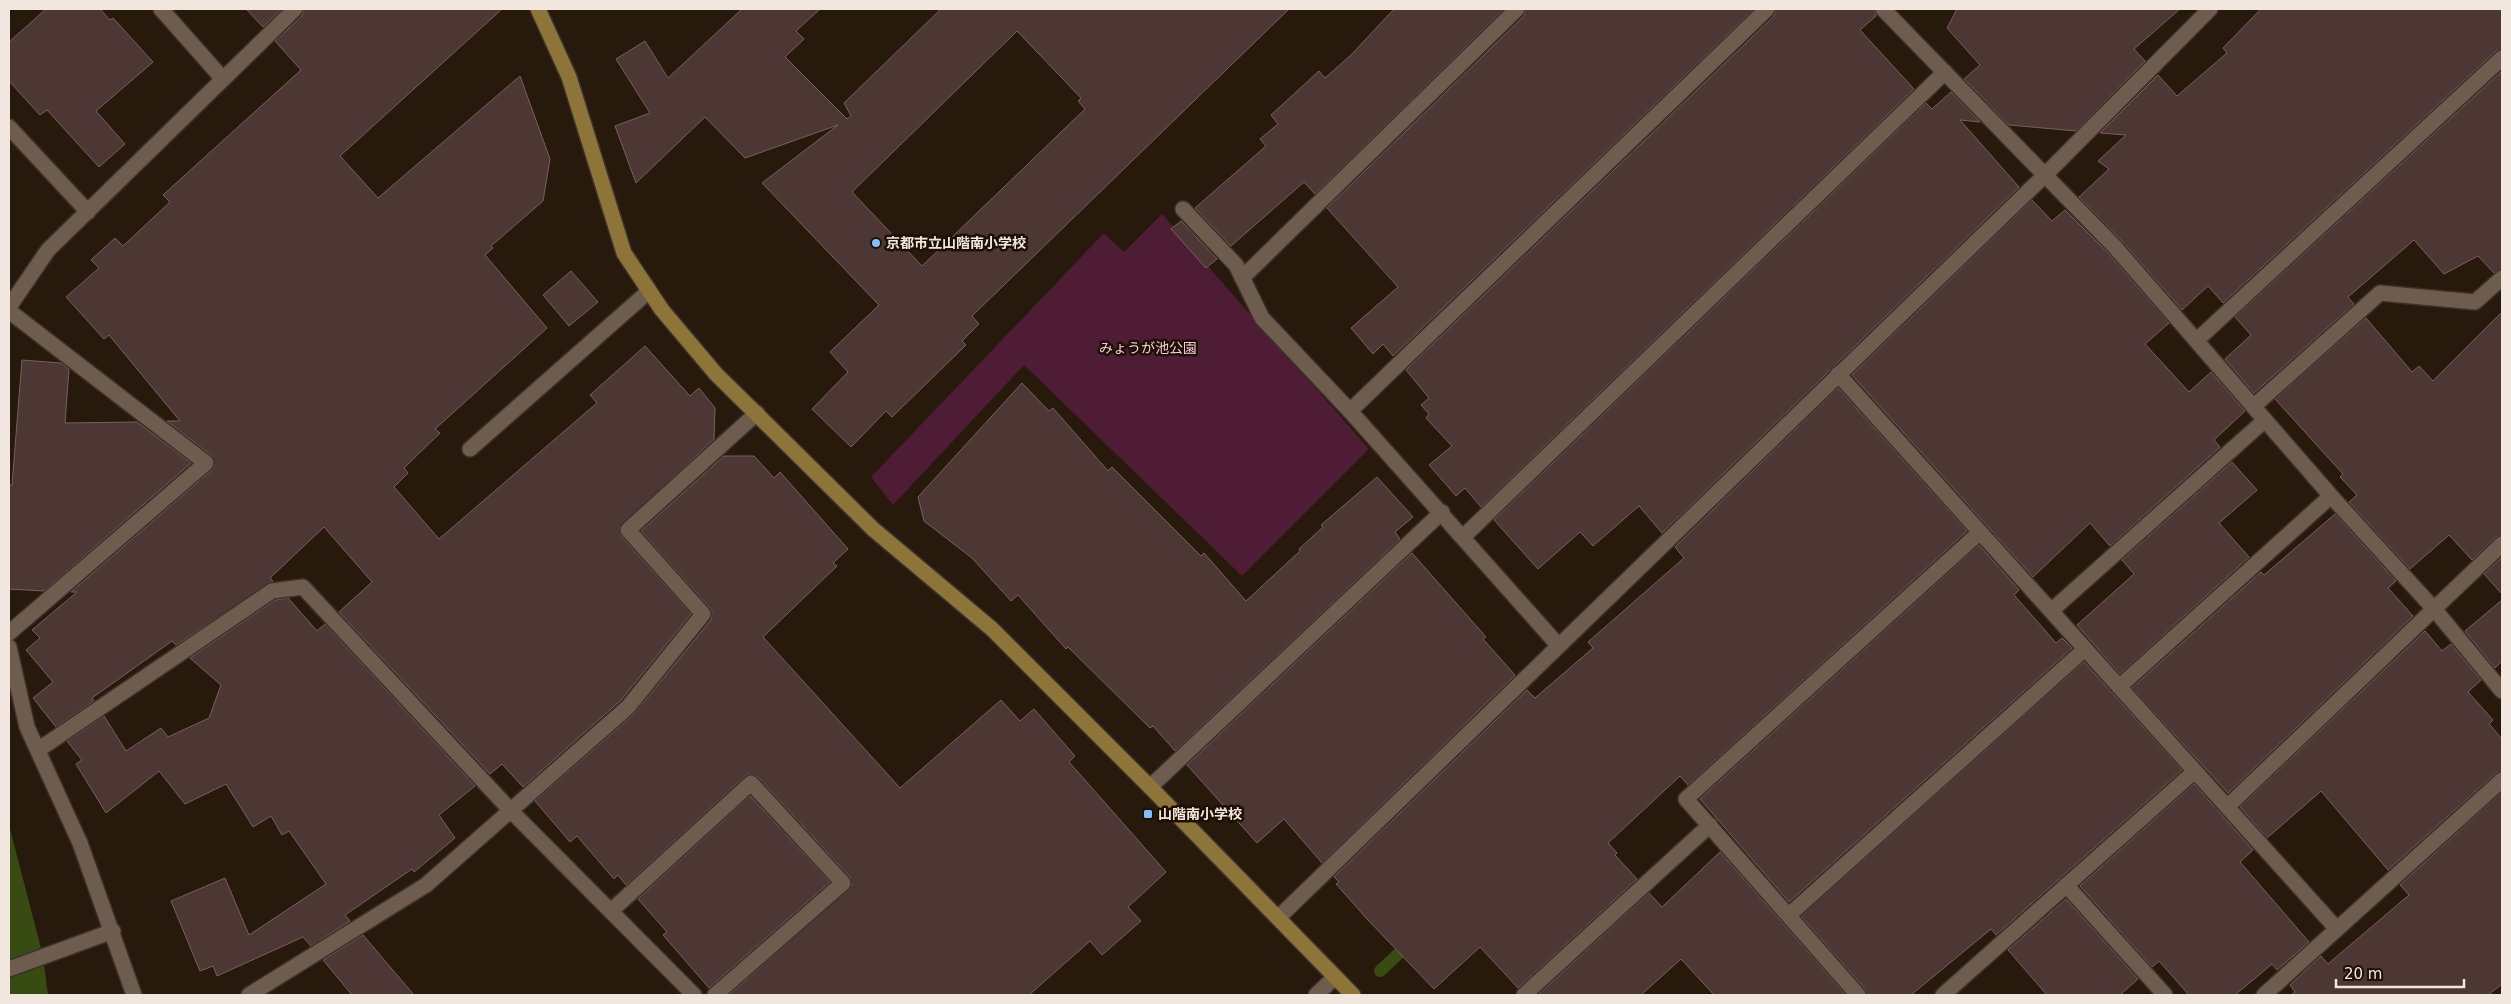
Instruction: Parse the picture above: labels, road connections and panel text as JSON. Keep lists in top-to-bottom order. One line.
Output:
{"parks":["みょうが池公園"],"places":{"other":["京都市立山階南小学校"],"transit":["山階南小学校"]},"scale_bar":"20 m"}
